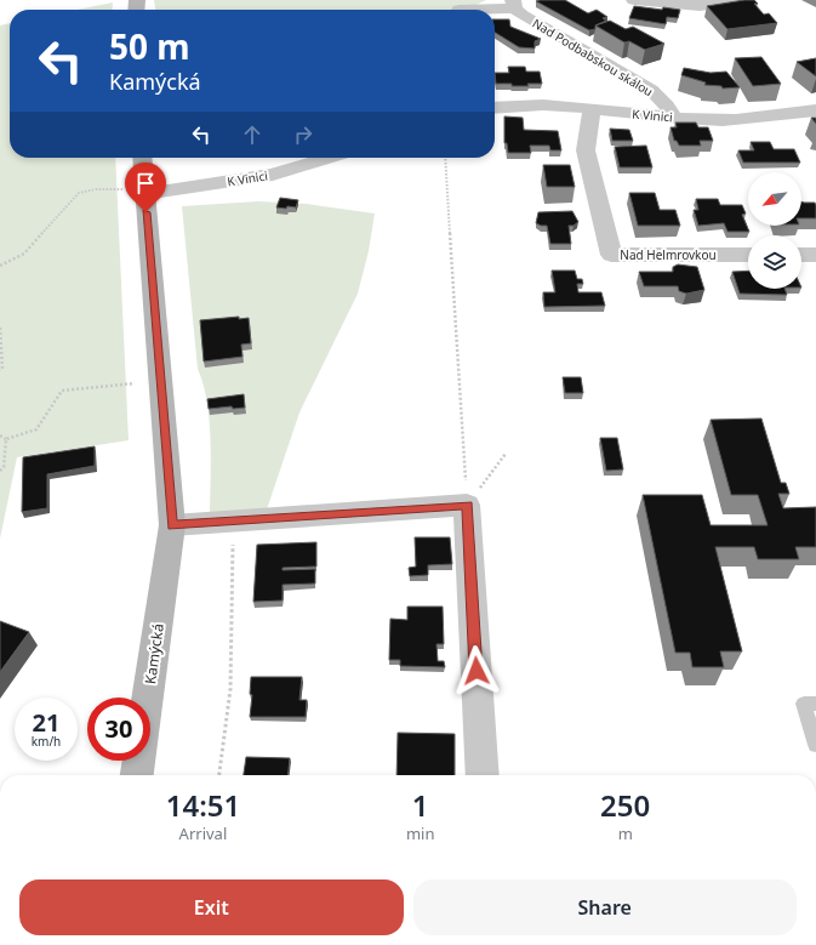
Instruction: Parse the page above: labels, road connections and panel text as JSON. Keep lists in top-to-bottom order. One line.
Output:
{"streets":{"main road":["Kamýcká"],"street":["Nad Podbabskou skálou","K Vinici","Nad Helmrovkou"]},"crossings":[["Nad Podbabskou skálou","K Vinici"],["K Vinici","Nad Helmrovkou"],["K Vinici","Kamýcká"]],"north":"bottom left","page":{"turn":["50 m","Kamýcká"],"speed":"21 km/h","limit":"30","eta":["14:51","Arrival","1","min","250","m"],"buttons":["Exit","Share"]}}
